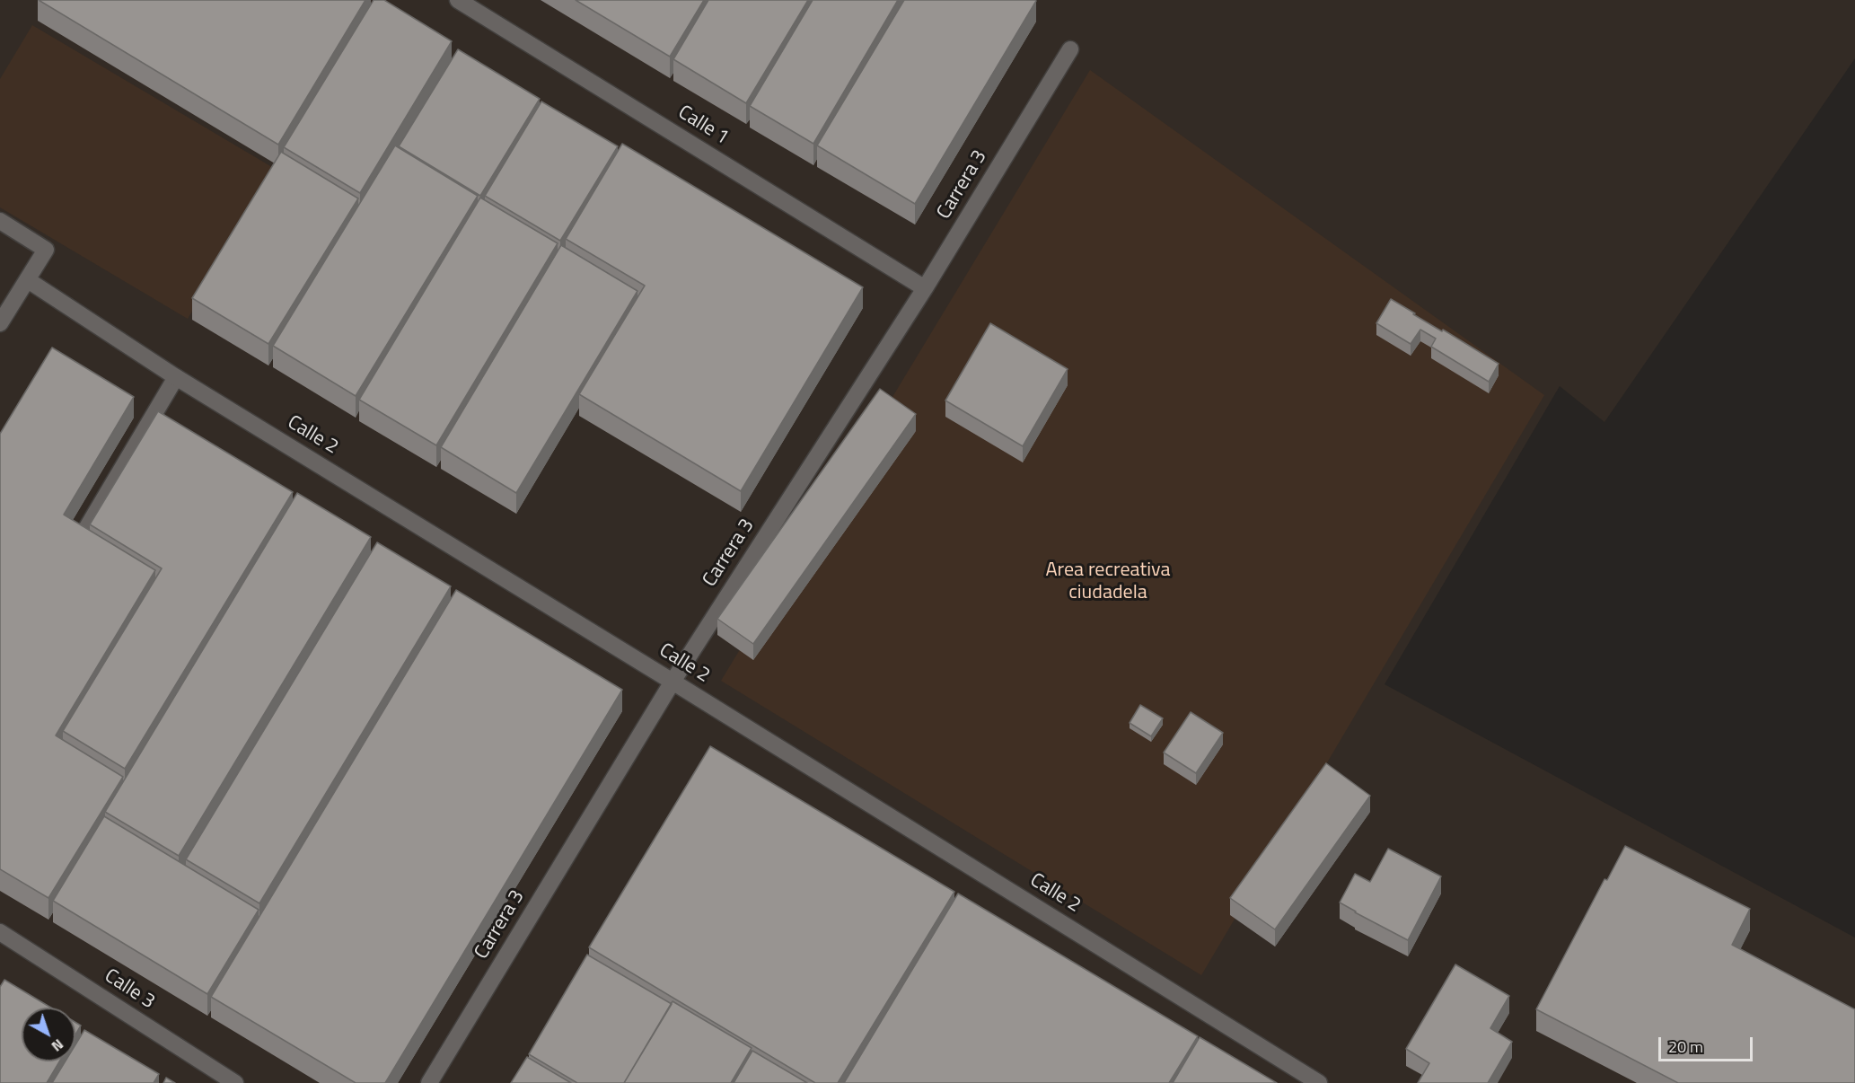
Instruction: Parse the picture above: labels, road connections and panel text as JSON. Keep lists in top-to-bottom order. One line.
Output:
{"streets":{"street":["Calle 1","Carrera 3","Calle 2","Calle 3"]},"crossings":[["Calle 1","Carrera 3"],["Carrera 3","Calle 2"]],"parks":["Area recreativa ciudadela"],"scale_bar":"20 m","north":"bottom right"}
